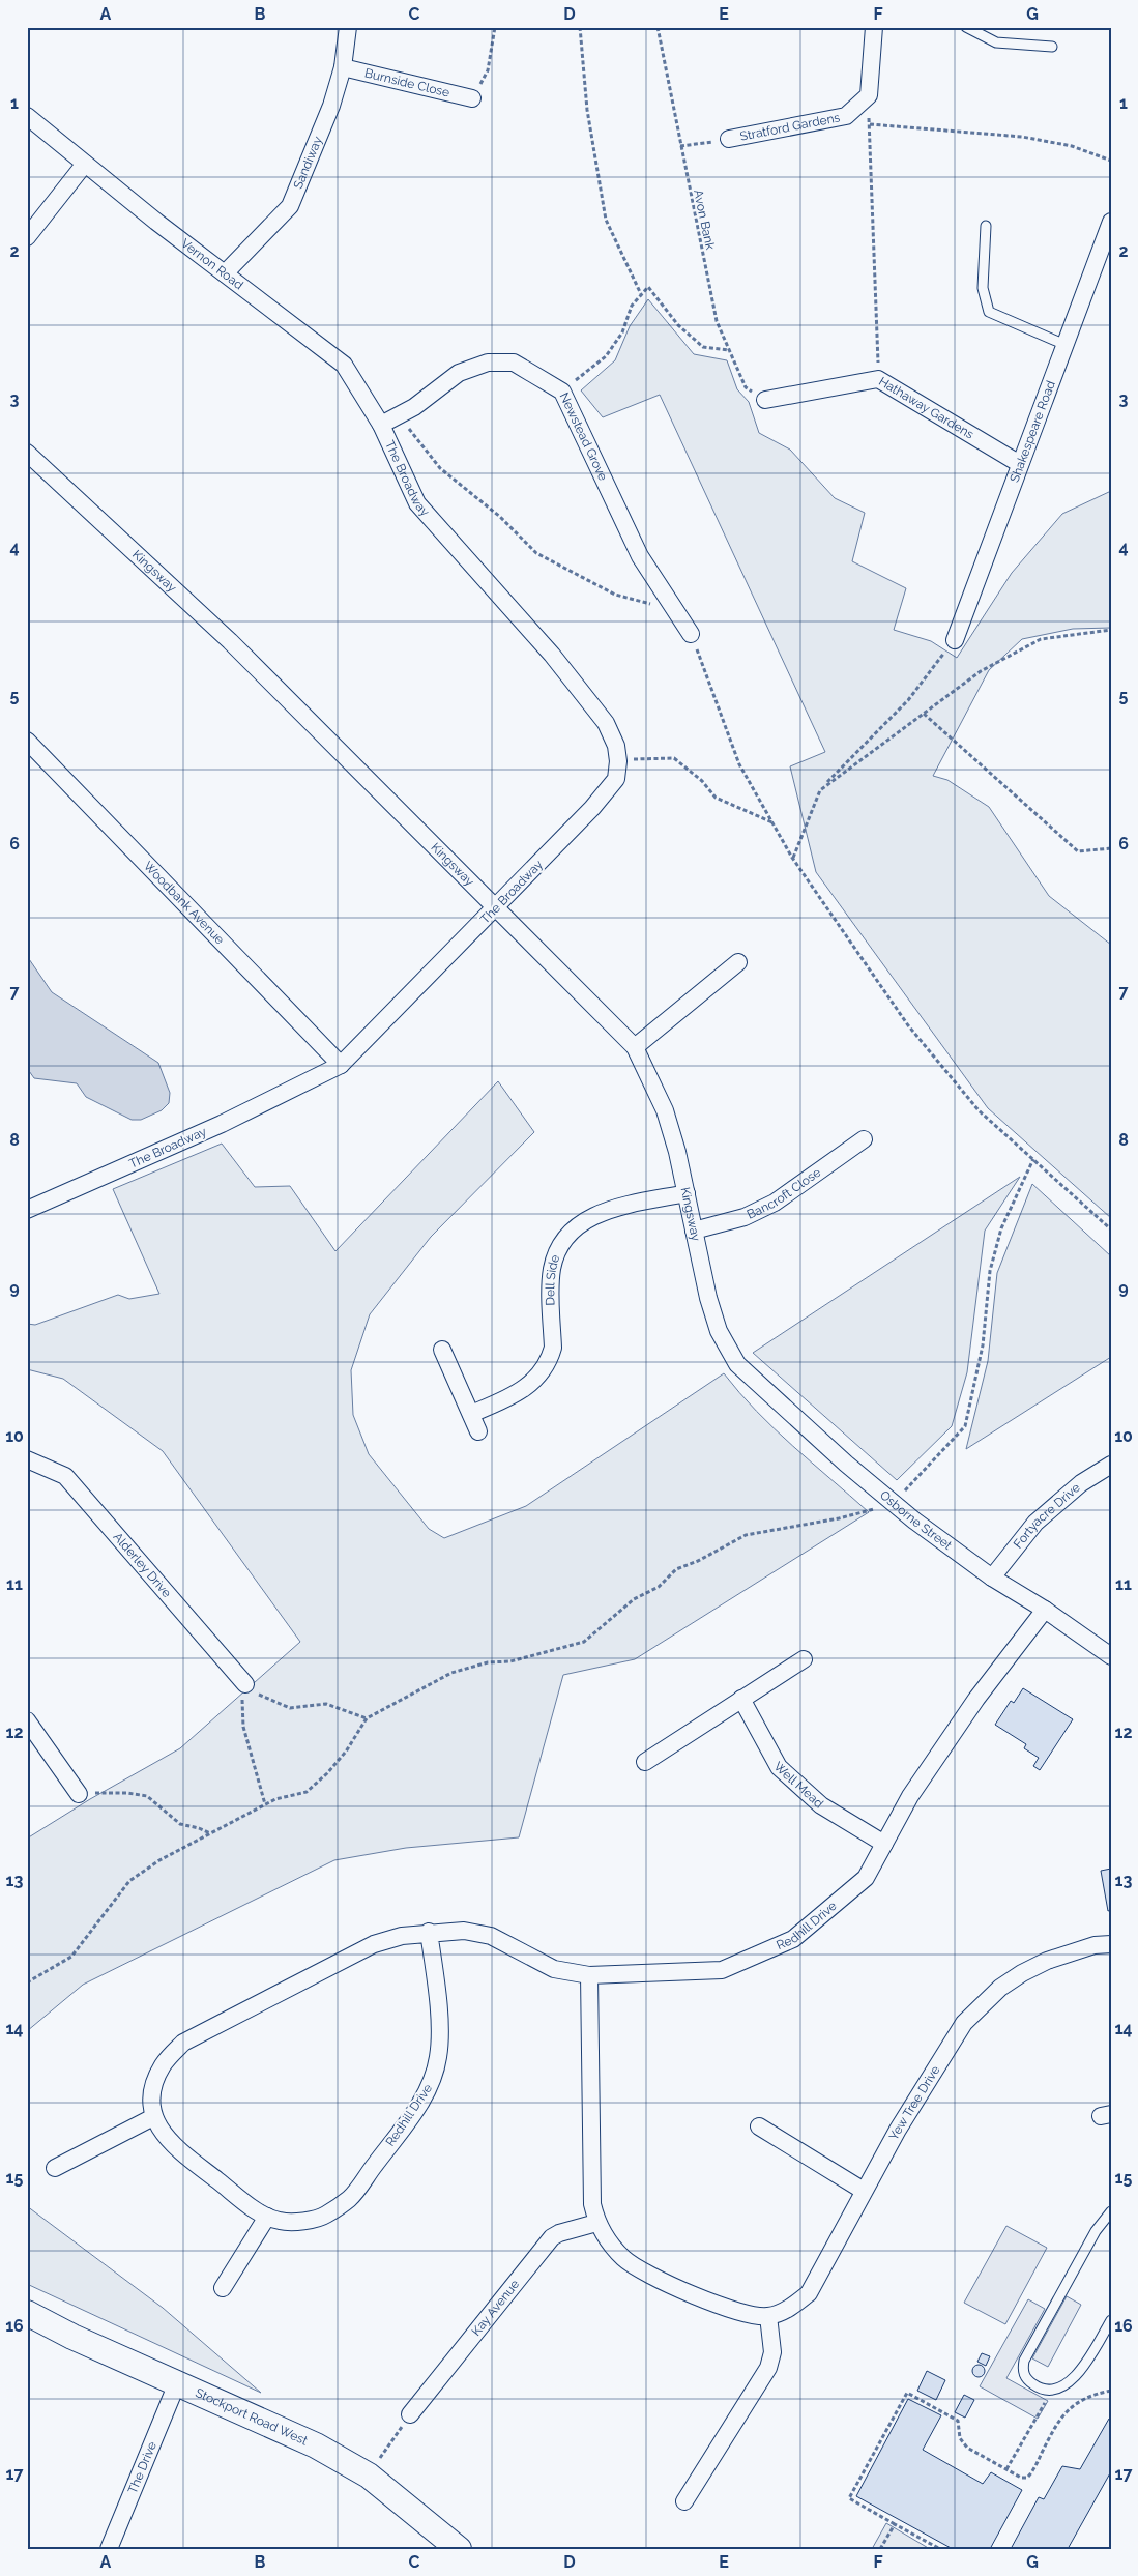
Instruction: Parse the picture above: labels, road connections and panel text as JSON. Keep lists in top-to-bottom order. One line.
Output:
{"streets":{"main road":["Stockport Road West"],"street":["Burnside Close","Stratford Gardens","Sandiway","Vernon Road","Hathaway Gardens","Shakespeare Road","Newstead Grove","The Broadway","Kingsway","Woodbank Avenue","Bancroft Close","Dell Side","Fortyacre Drive","Osborne Street","Alderley Drive","Well Mead","Redhill Drive","Yew Tree Drive","Kay Avenue","The Drive"],"path":["Avon Bank"]},"crossings":[["Burnside Close","Sandiway"],["Sandiway","Vernon Road"],["Avon Bank","Hathaway Gardens"],["Vernon Road","Newstead Grove"],["Vernon Road","The Broadway"],["Hathaway Gardens","Shakespeare Road"],["Newstead Grove","The Broadway"],["The Broadway","Kingsway"],["The Broadway","Woodbank Avenue"],["Kingsway","Bancroft Close"],["Kingsway","Dell Side"],["Kingsway","Osborne Street"],["Fortyacre Drive","Osborne Street"],["Osborne Street","Redhill Drive"],["Well Mead","Redhill Drive"],["Stockport Road West","The Drive"]],"grid":{"columns":["A","B","C","D","E","F","G"],"rows":["1","2","3","4","5","6","7","8","9","10","11","12","13","14","15","16","17"]}}
